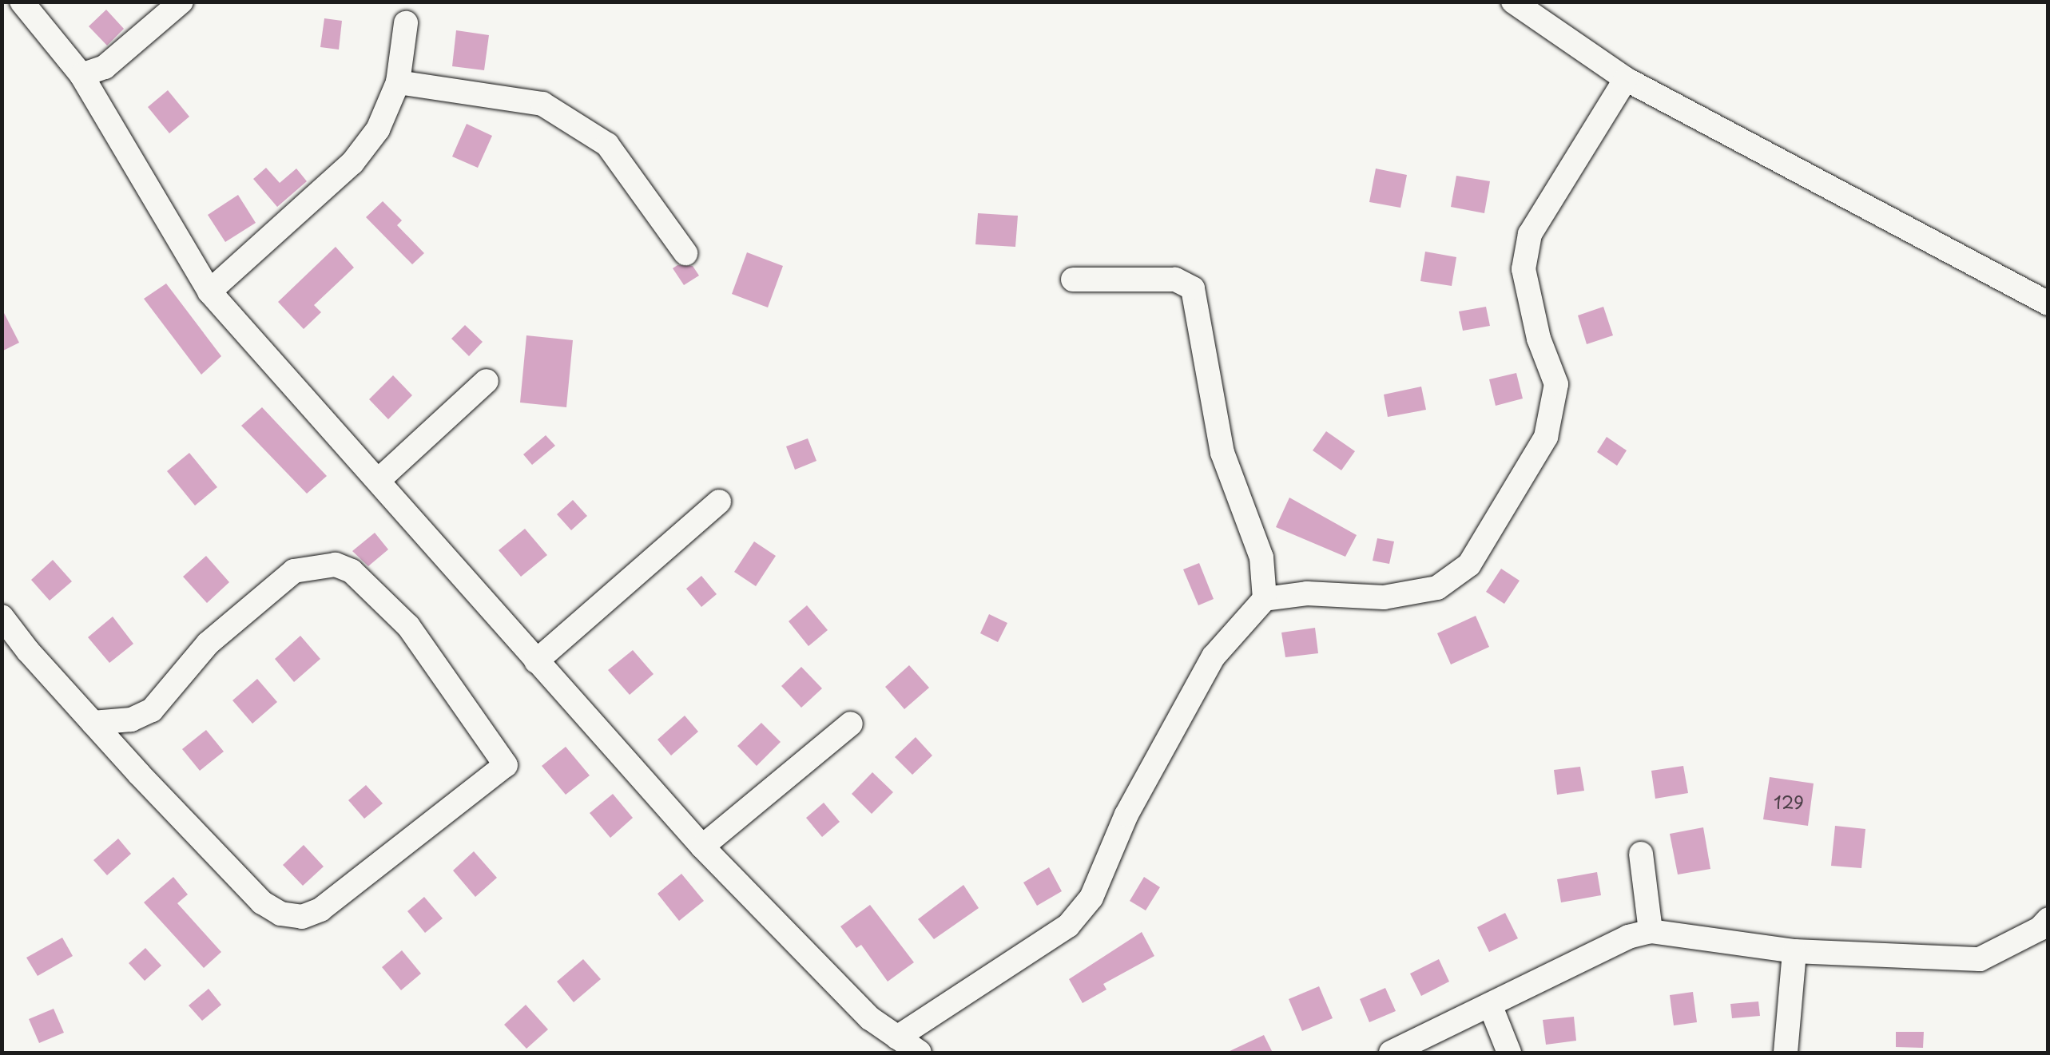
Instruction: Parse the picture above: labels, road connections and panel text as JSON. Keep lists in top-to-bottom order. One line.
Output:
{"house_numbers":["129"]}
